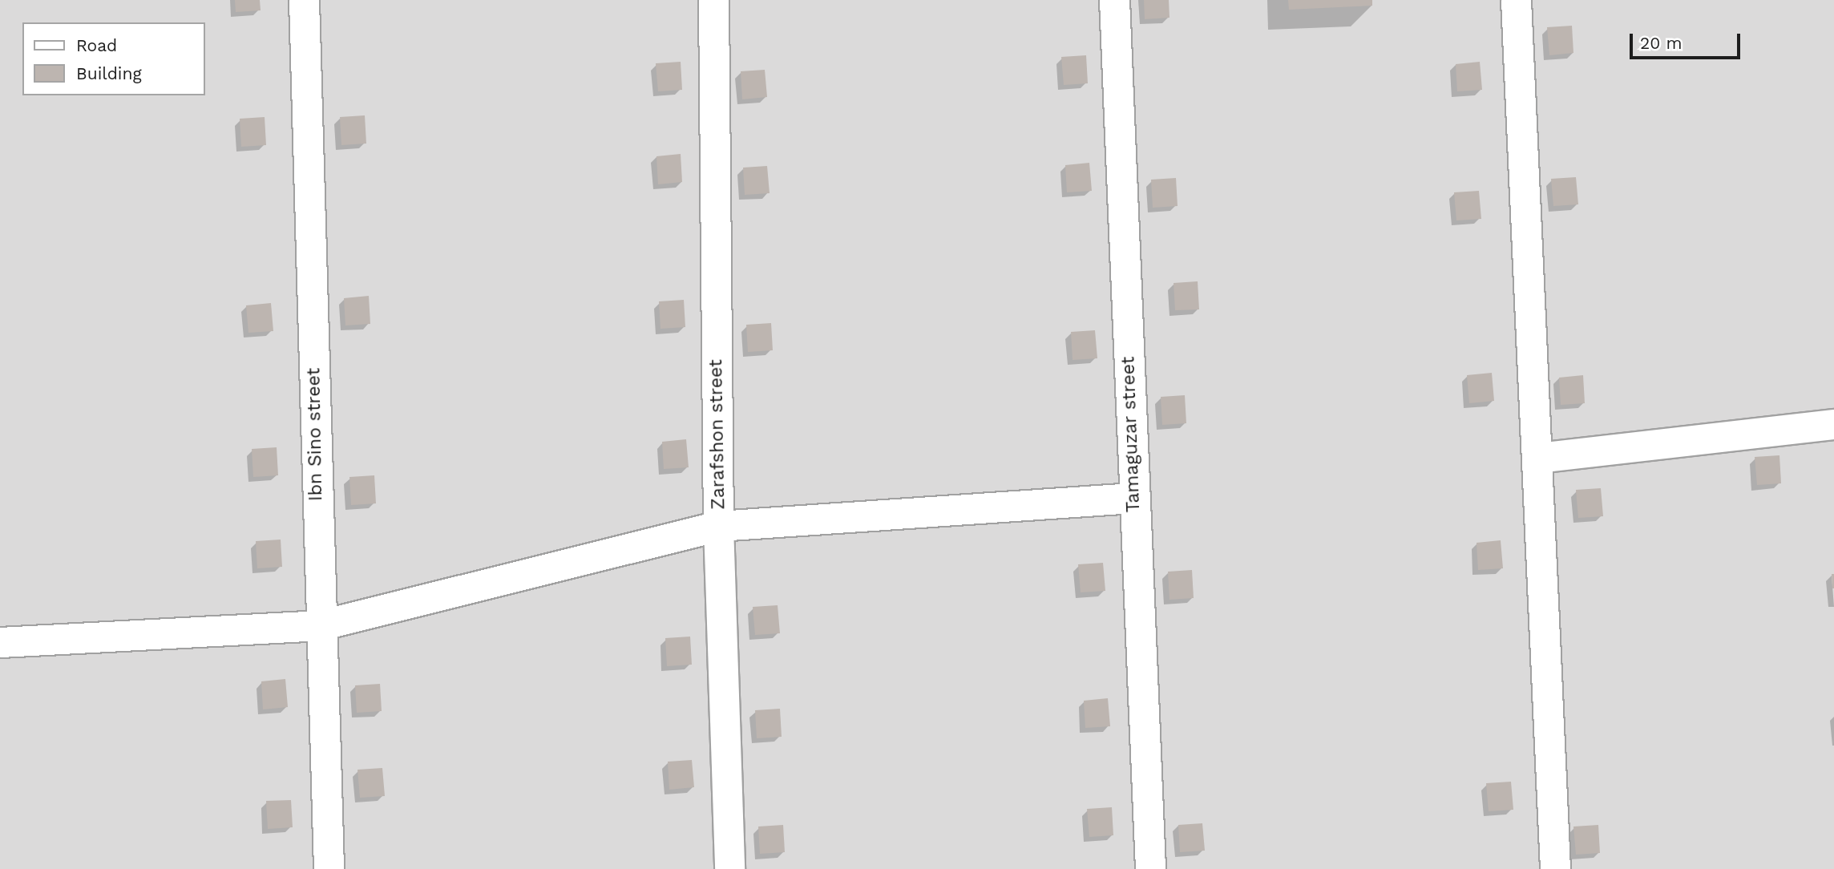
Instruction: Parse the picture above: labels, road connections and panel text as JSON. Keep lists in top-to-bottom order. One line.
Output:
{"streets":{"street":["Ibn Sino street","Zarafshon street","Tamaguzar street"]},"legend":["Road","Building"],"scale_bar":"20 m"}
